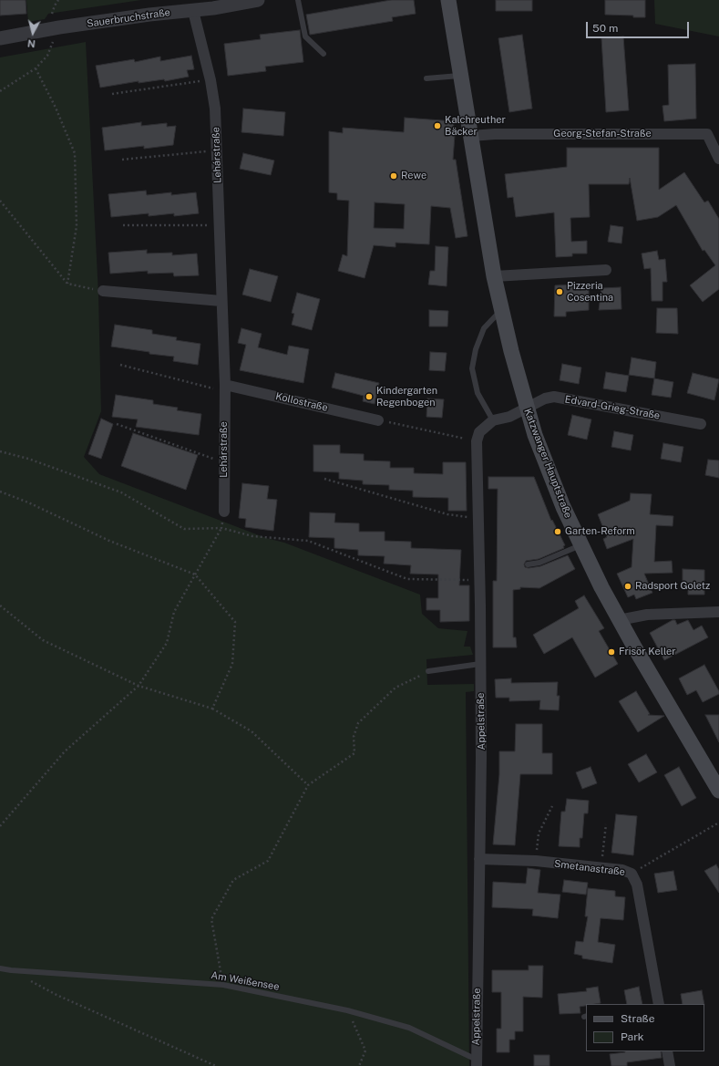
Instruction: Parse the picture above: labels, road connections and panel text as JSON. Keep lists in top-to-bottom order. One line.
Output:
{"streets":{"main road":["Katzwanger Hauptstraße"],"street":["Sauerbruchstraße","Georg-Stefan-Straße","Lehárstraße","Kollostraße","Edvard-Grieg-Straße","Appelstraße","Smetanastraße"],"lane":["Am Weißensee"]},"crossings":[["Sauerbruchstraße","Lehárstraße"],["Georg-Stefan-Straße","Katzwanger Hauptstraße"],["Lehárstraße","Kollostraße"],["Edvard-Grieg-Straße","Katzwanger Hauptstraße"],["Appelstraße","Smetanastraße"],["Appelstraße","Am Weißensee"]],"places":["Kalchreuther Bäcker","Rewe","Pizzeria Cosentina","Kindergarten Regenbogen","Garten-Reform","Radsport Goletz","Frisör Keller"],"legend":["Straße","Park"],"scale_bar":"50 m","north":"bottom"}
